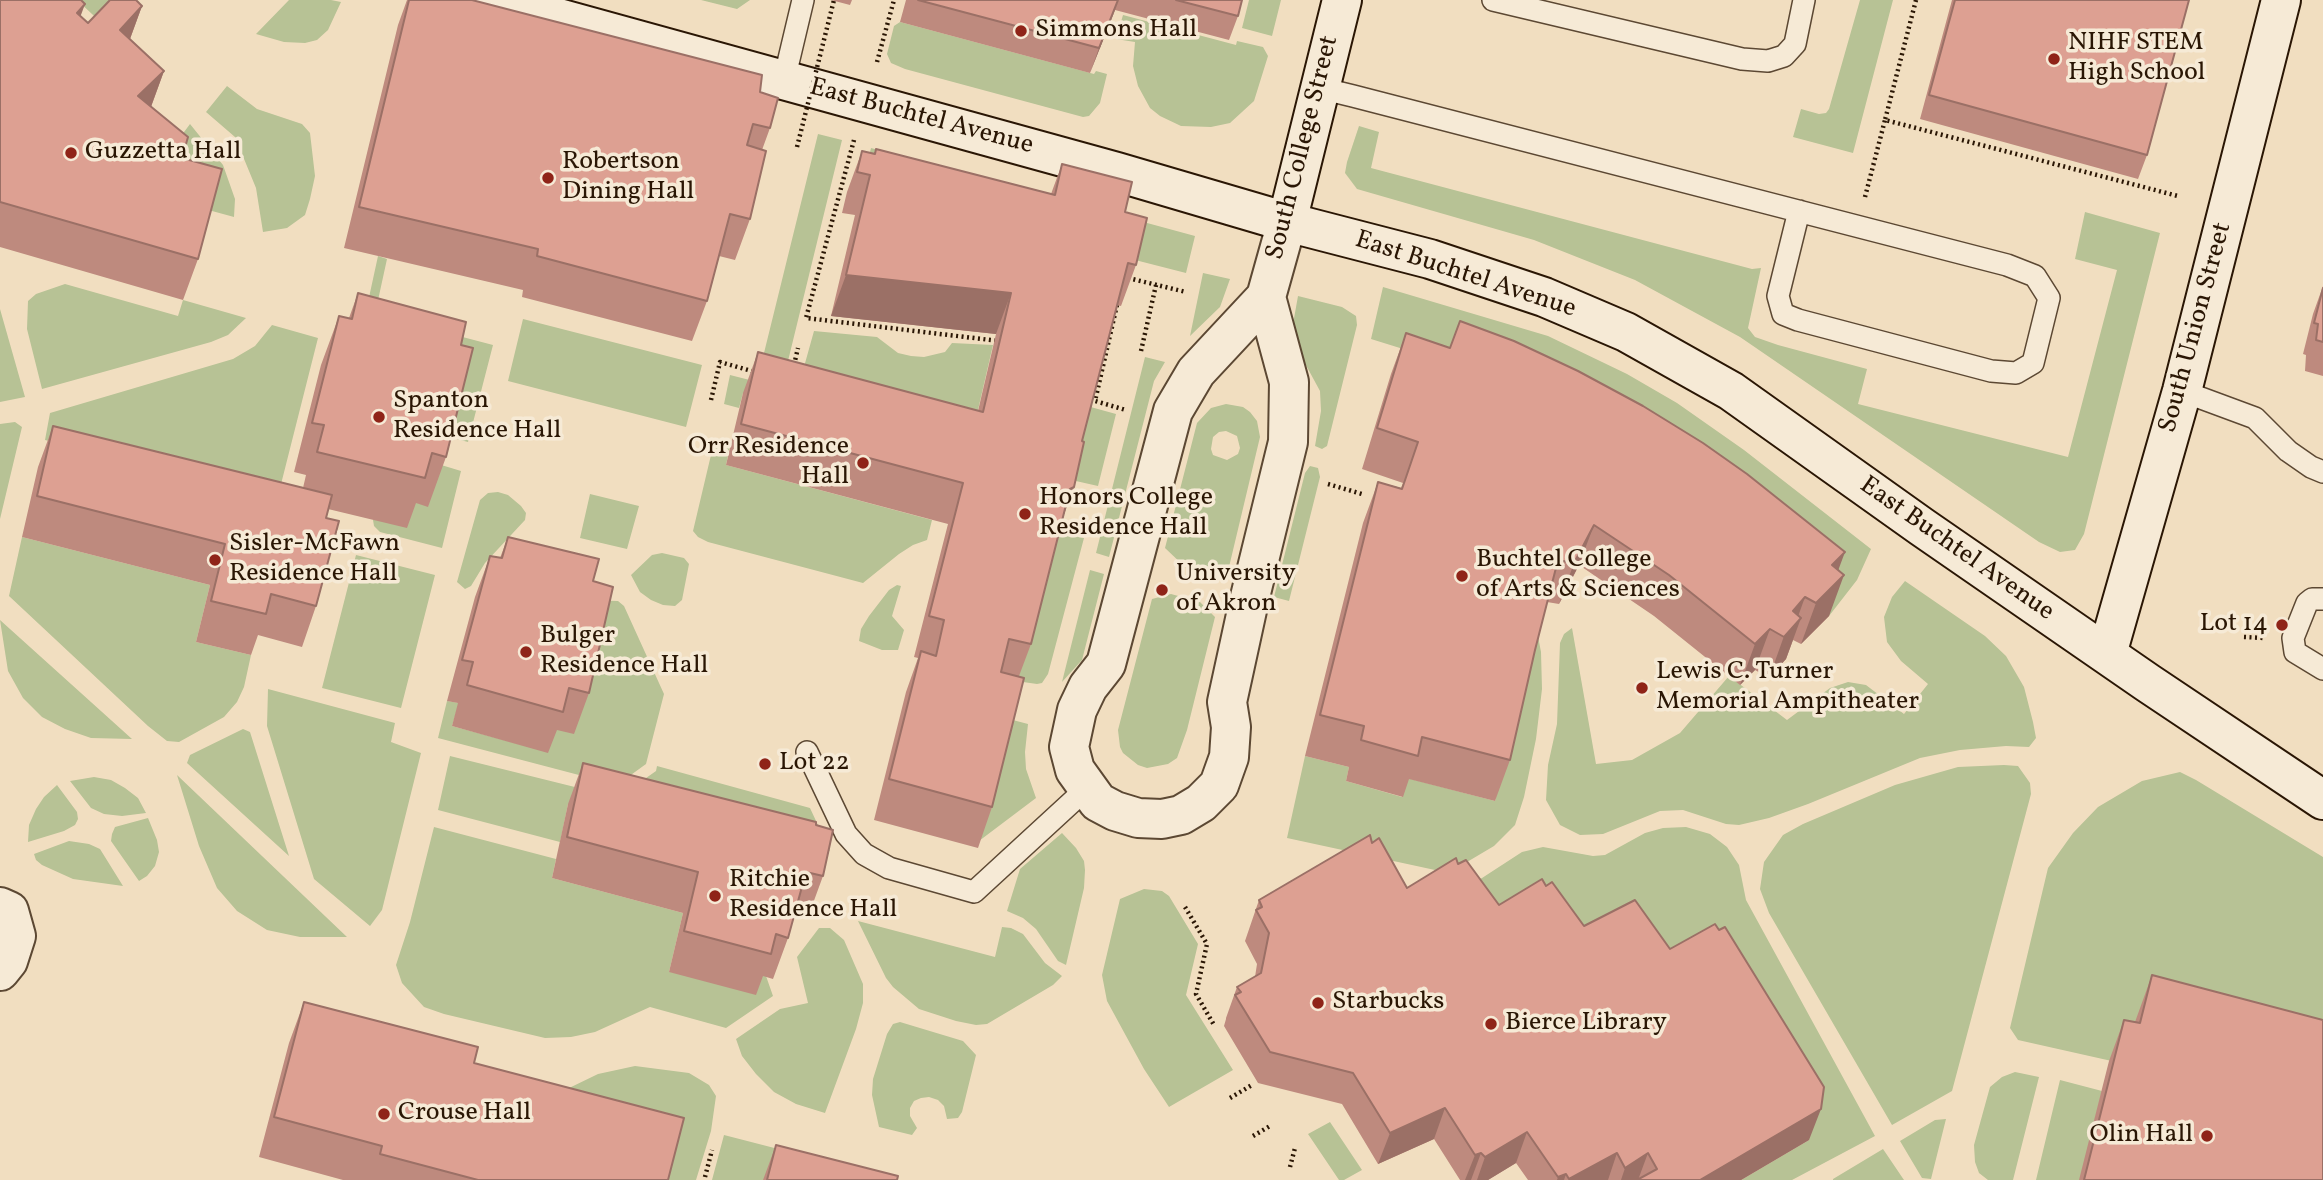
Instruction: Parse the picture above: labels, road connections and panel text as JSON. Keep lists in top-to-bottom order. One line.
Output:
{"streets":{"street":["East Buchtel Avenue","South College Street","South Union Street"]},"crossings":[["East Buchtel Avenue","South College Street"],["East Buchtel Avenue","South Union Street"]],"places":["Simmons Hall","NIHF STEM High School","Guzzetta Hall","Robertson Dining Hall","Spanton Residence Hall","Orr Residence Hall","Honors College Residence Hall","Sisler-McFawn Residence Hall","Buchtel College of Arts & Sciences","University of Akron","Lot 14","Bulger Residence Hall","Lewis C. Turner Memorial Ampitheater","Lot 22","Ritchie Residence Hall","Starbucks","Bierce Library","Crouse Hall","Olin Hall"]}
